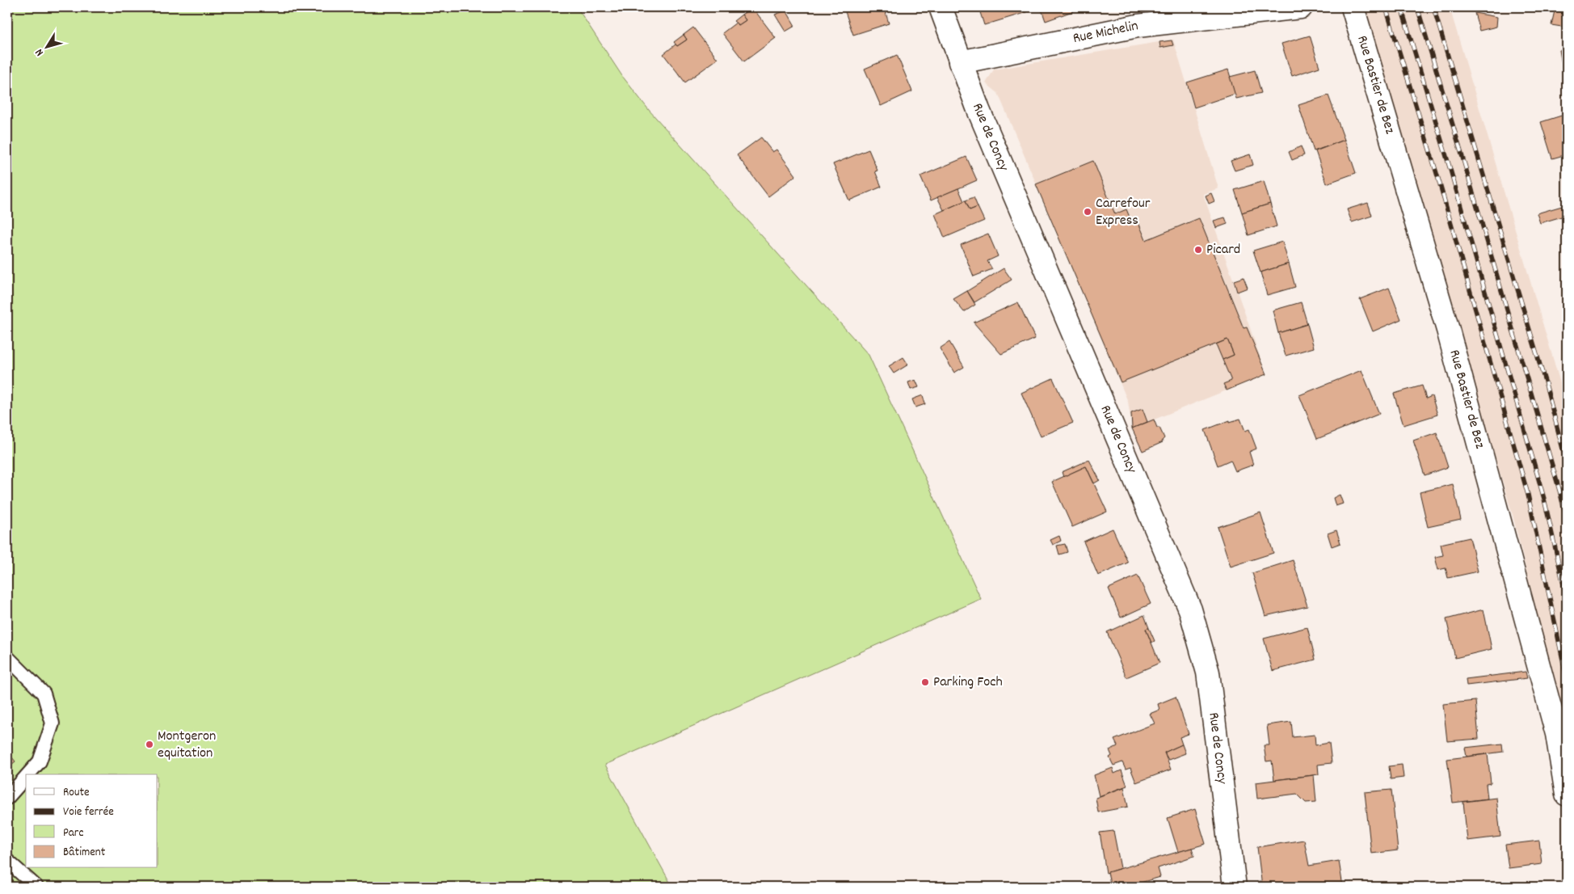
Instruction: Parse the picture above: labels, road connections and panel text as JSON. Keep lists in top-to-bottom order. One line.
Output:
{"streets":{"street":["Rue Michelin","Rue Bastier de Bez","Rue de Concy"]},"crossings":[["Rue Michelin","Rue de Concy"]],"places":["Carrefour Express","Picard","Parking Foch","Montgeron equitation"],"legend":["Route","Voie ferrée","Parc","Bâtiment"],"north":"bottom left"}
